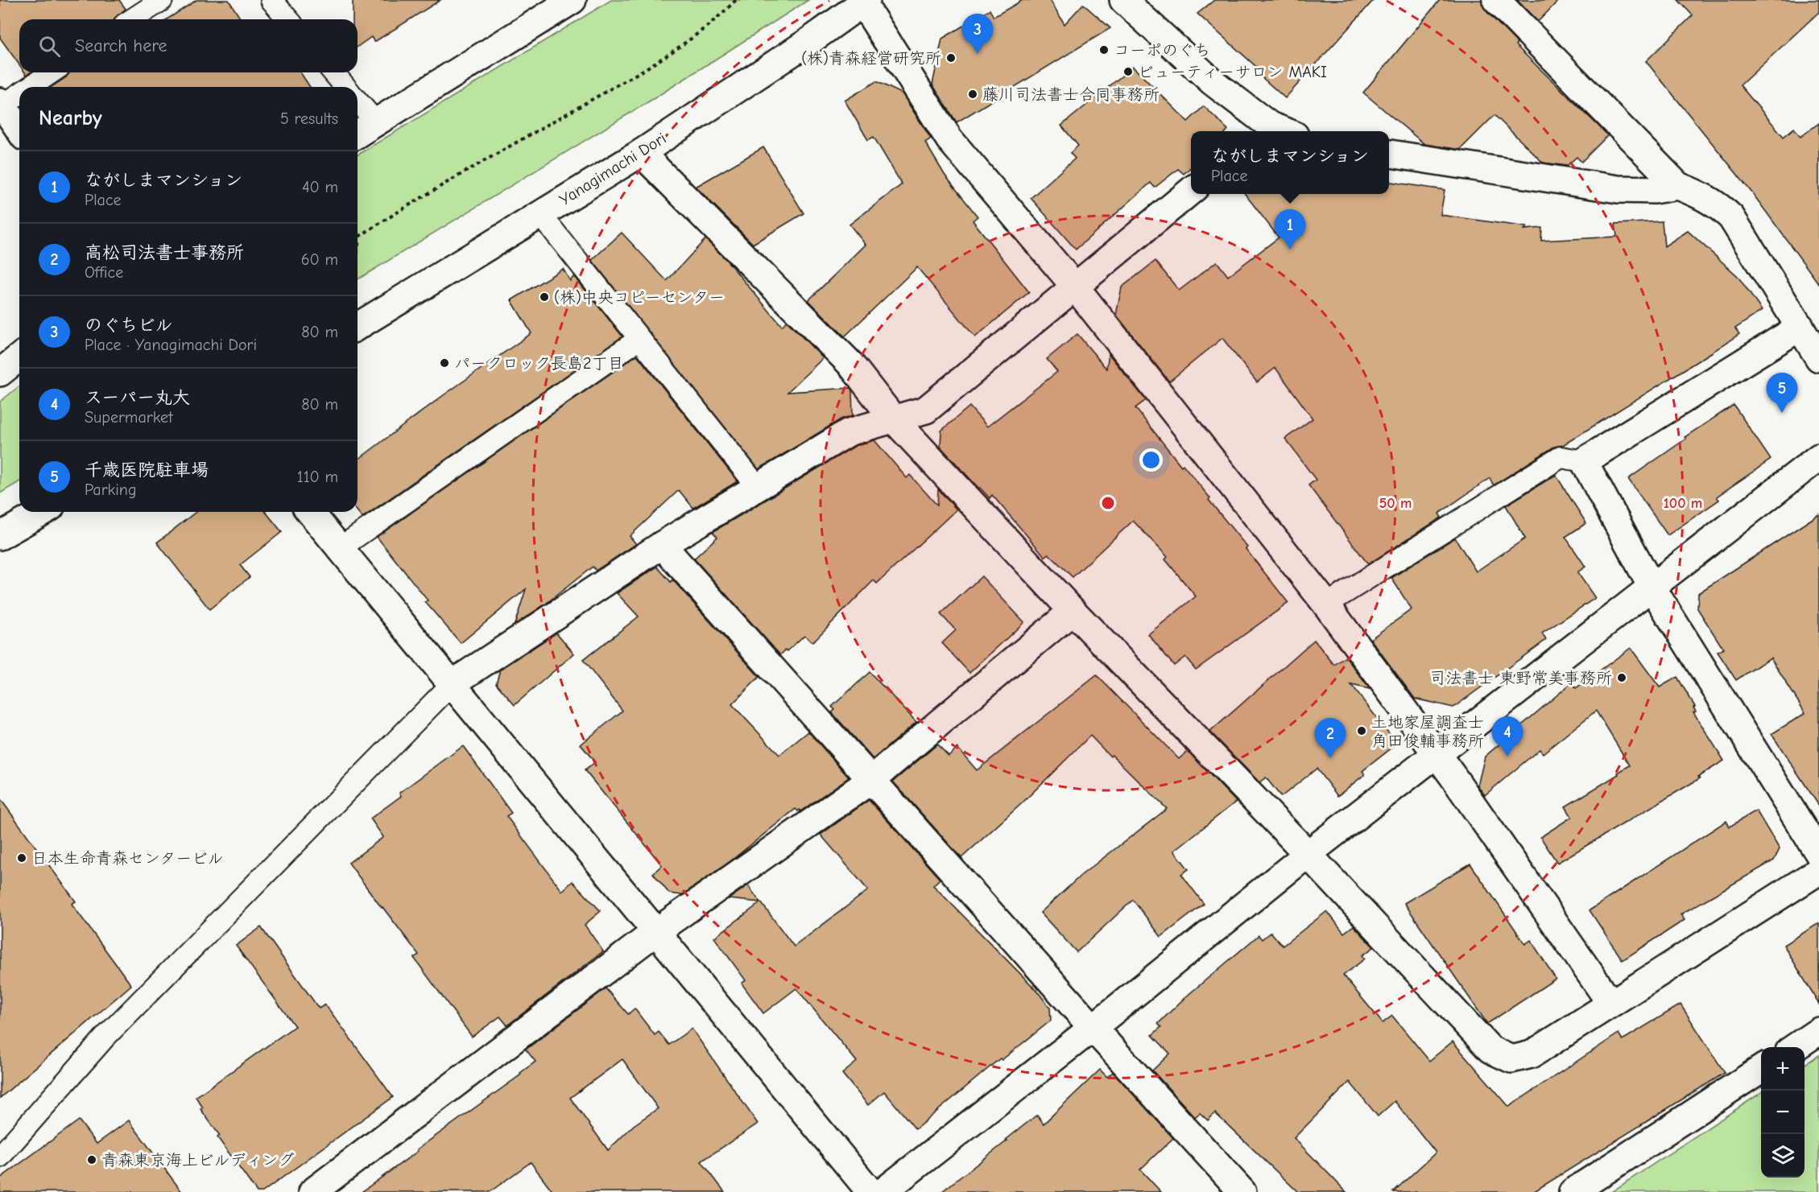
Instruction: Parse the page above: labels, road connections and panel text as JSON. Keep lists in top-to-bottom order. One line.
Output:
{"streets":{"street":["Yanagimachi Dori"]},"places":["コーポのぐち","(株)青森経営研究所","ビューティーサロン MAKI","藤川司法書士合同事務所","(株)中央コピーセンター","パークロック長島2丁目","司法書士 東野常美事務所","土地家屋調査士 角田俊輔事務所","日本生命青森センタービル","青森東京海上ビルディング"],"page":{"pins":["3","1","5","4","2"],"search":"Search here","heading":["Nearby","5 results"],"popup":["ながしまマンション","Place"],"list":[{"mark":"1","name":"ながしまマンション","note":"Place","value":"40 m"},{"mark":"2","name":"高松司法書士事務所","note":"Office","value":"60 m"},{"mark":"3","name":"のぐちビル","note":"Place · Yanagimachi Dori","value":"80 m"},{"mark":"4","name":"スーパー丸大","note":"Supermarket","value":"80 m"},{"mark":"5","name":"千歳医院駐車場","note":"Parking","value":"110 m"}],"map_buttons":["+","−"]},"rings":["50 m","100 m"]}
